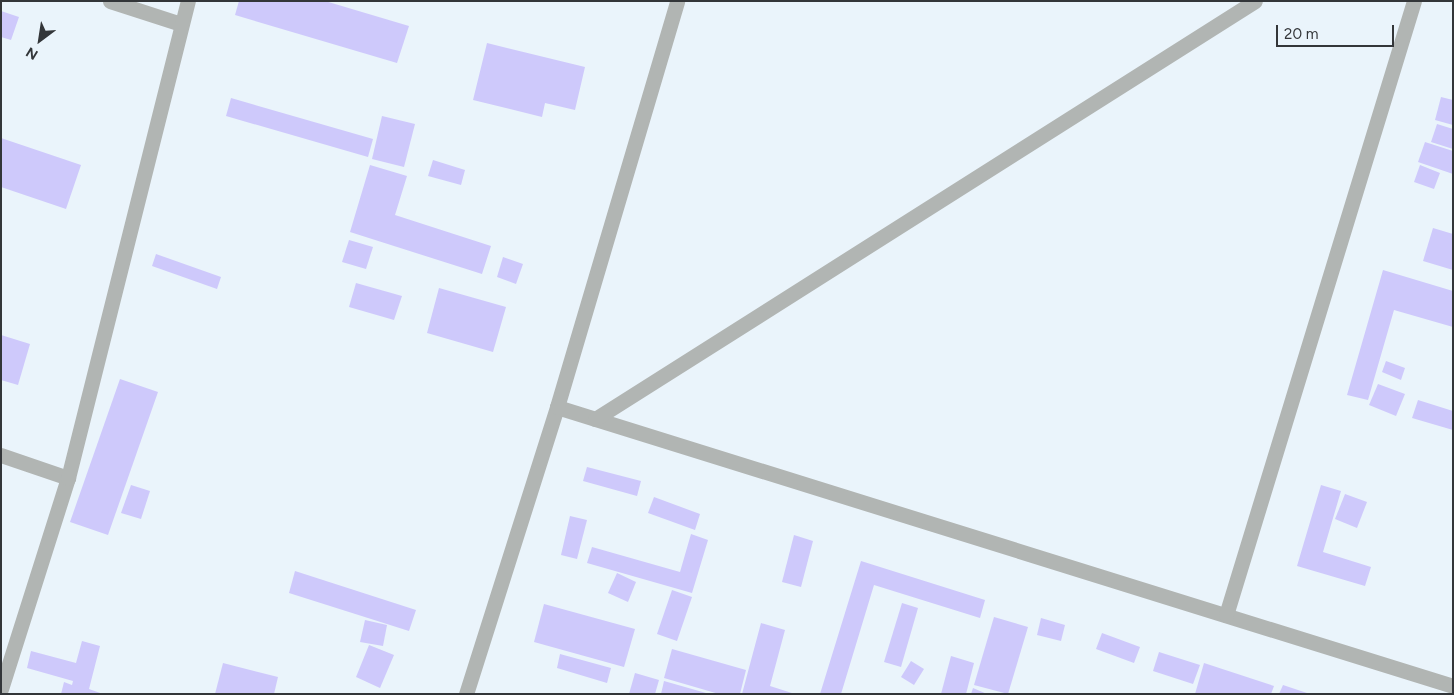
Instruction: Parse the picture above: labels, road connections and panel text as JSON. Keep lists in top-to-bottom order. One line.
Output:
{"scale_bar":"20 m","north":"bottom left"}
